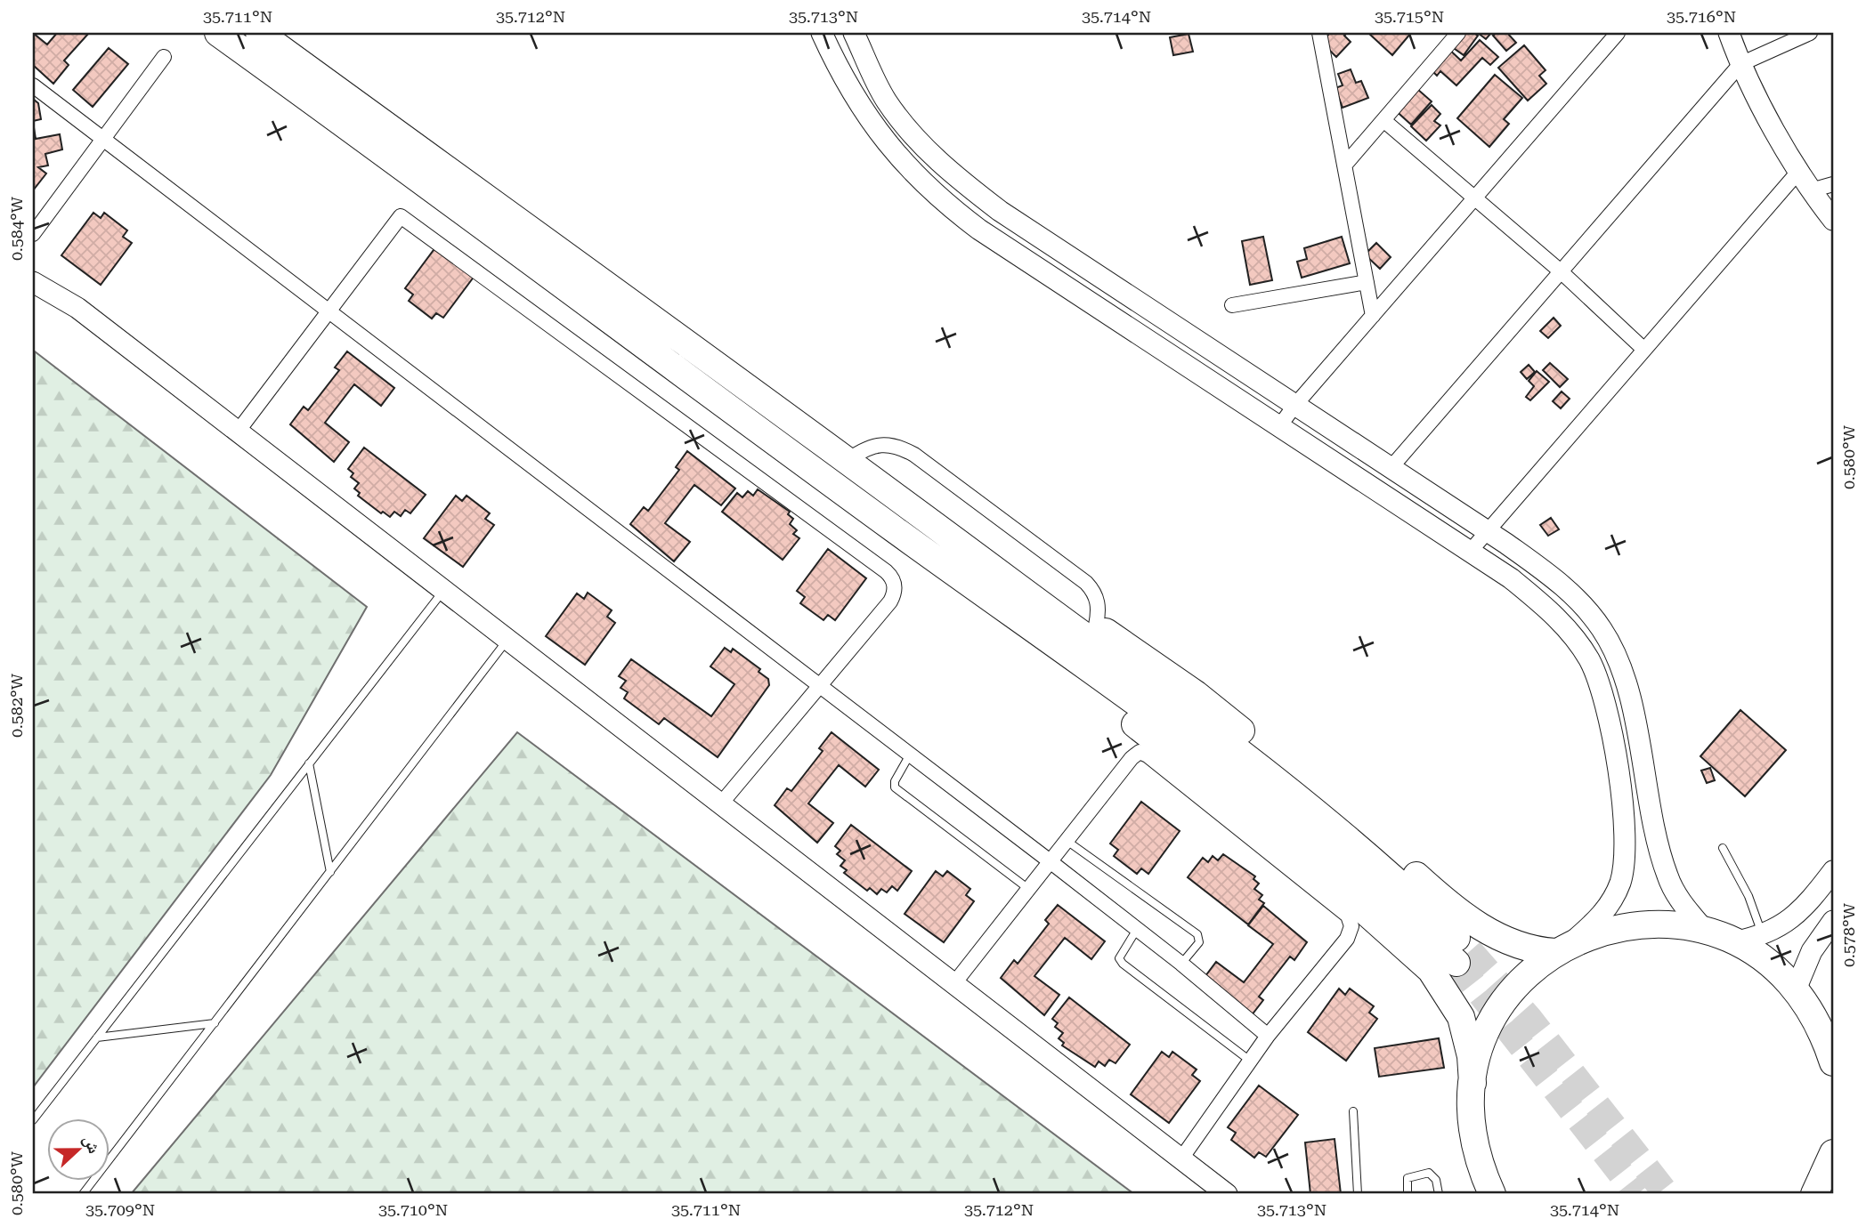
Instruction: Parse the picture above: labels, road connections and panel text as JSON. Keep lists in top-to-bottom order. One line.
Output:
{"north":"right","coordinates":["35.711°N","35.712°N","35.713°N","35.714°N","35.715°N","35.716°N","0.584°W","0.580°W","0.582°W","0.578°W","35.709°N","35.710°N"]}
